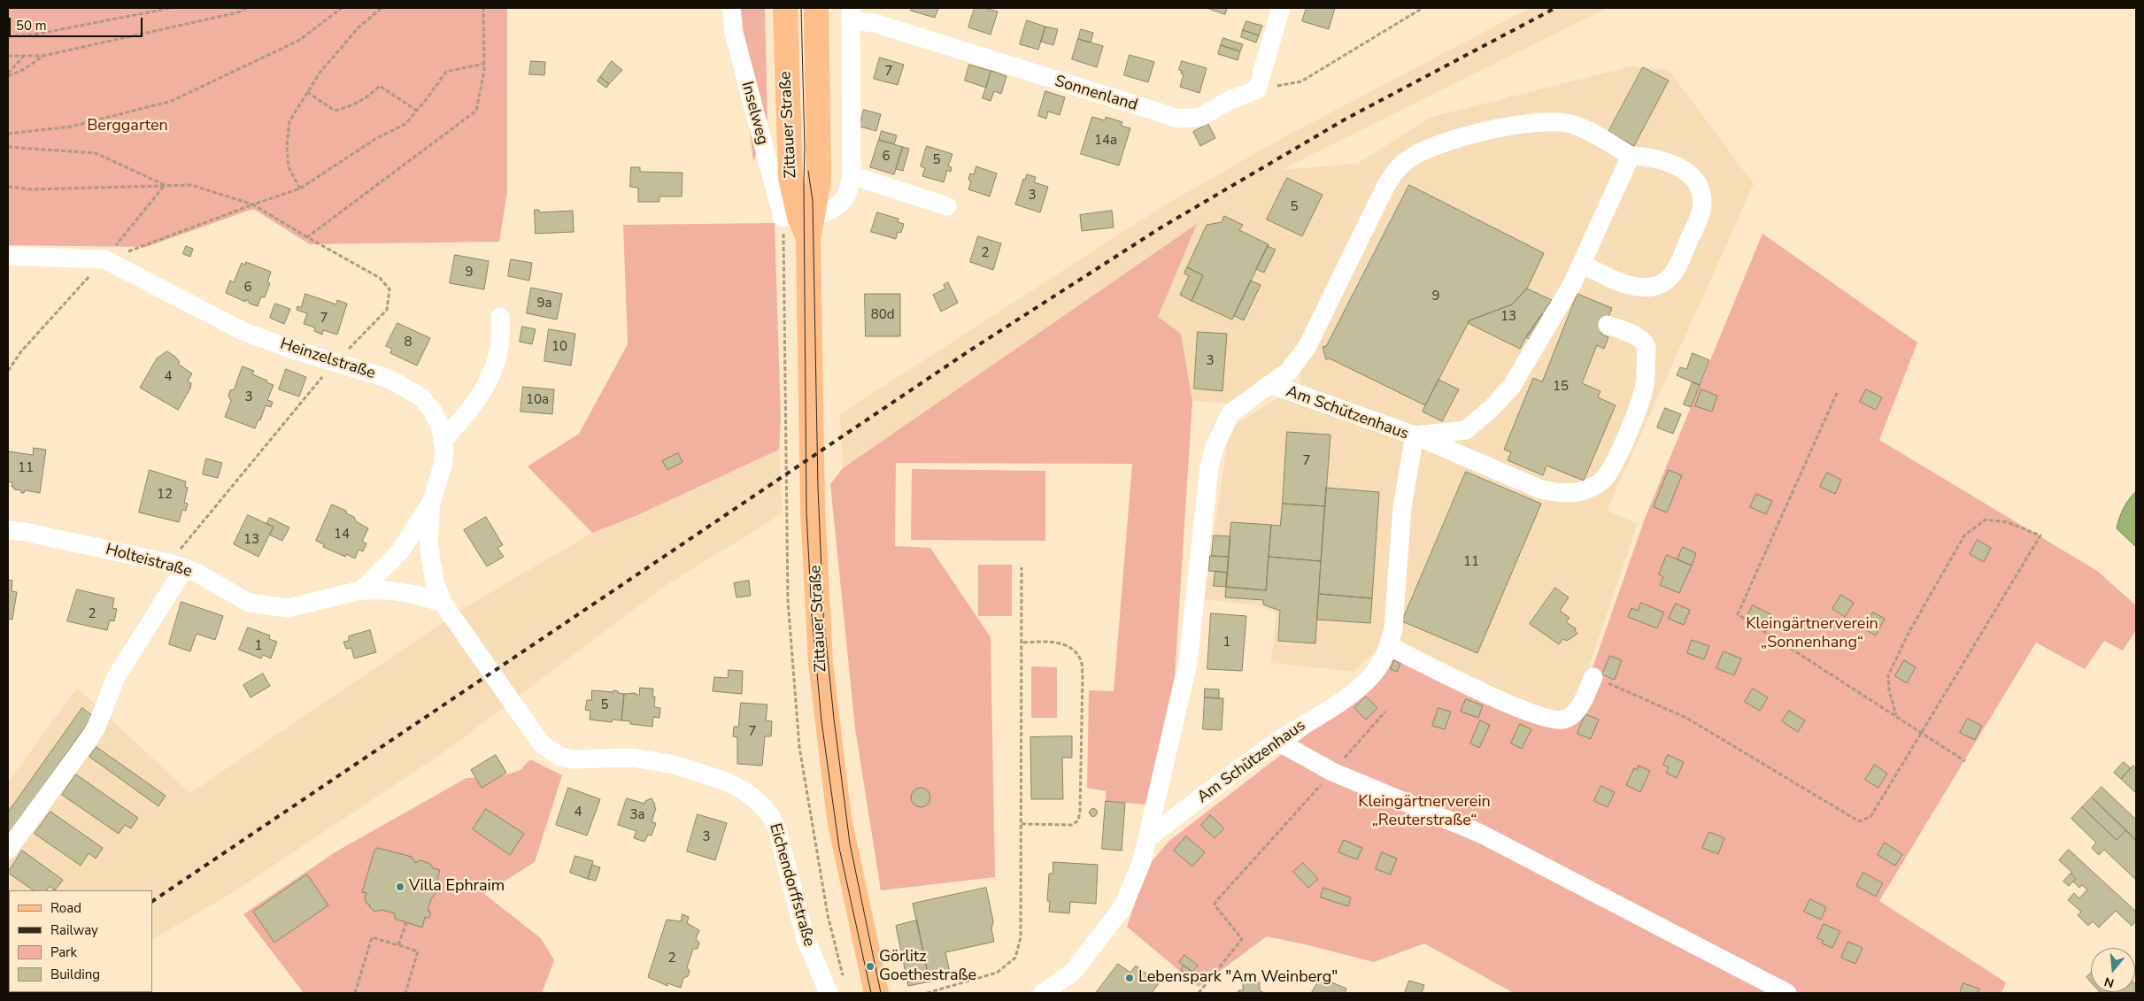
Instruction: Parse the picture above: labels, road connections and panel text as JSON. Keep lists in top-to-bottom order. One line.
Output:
{"streets":{"main road":["Zittauer Straße"],"street":["Sonnenland","Inselweg","Heinzelstraße","Am Schützenhaus","Holteistraße","Eichendorffstraße"]},"crossings":[["Sonnenland","Inselweg"],["Sonnenland","Zittauer Straße"],["Inselweg","Zittauer Straße"],["Heinzelstraße","Holteistraße"],["Heinzelstraße","Eichendorffstraße"]],"parks":["Berggarten","Kleingärtnerverein „Sonnenhang“","Kleingärtnerverein „Reuterstraße“"],"places":["Villa Ephraim","Görlitz Goethestraße","Lebenspark \"Am Weinberg\""],"house_numbers":["7","14a","6","5","3","5","2","9","6","9","9a","80d","13","7","8","10","3","4","15","3","10a","7","11","12","14","13","11","2","1","1","5","7","4","3a","3","2"],"legend":["Road","Railway","Park","Building"],"scale_bar":"50 m","north":"bottom"}
